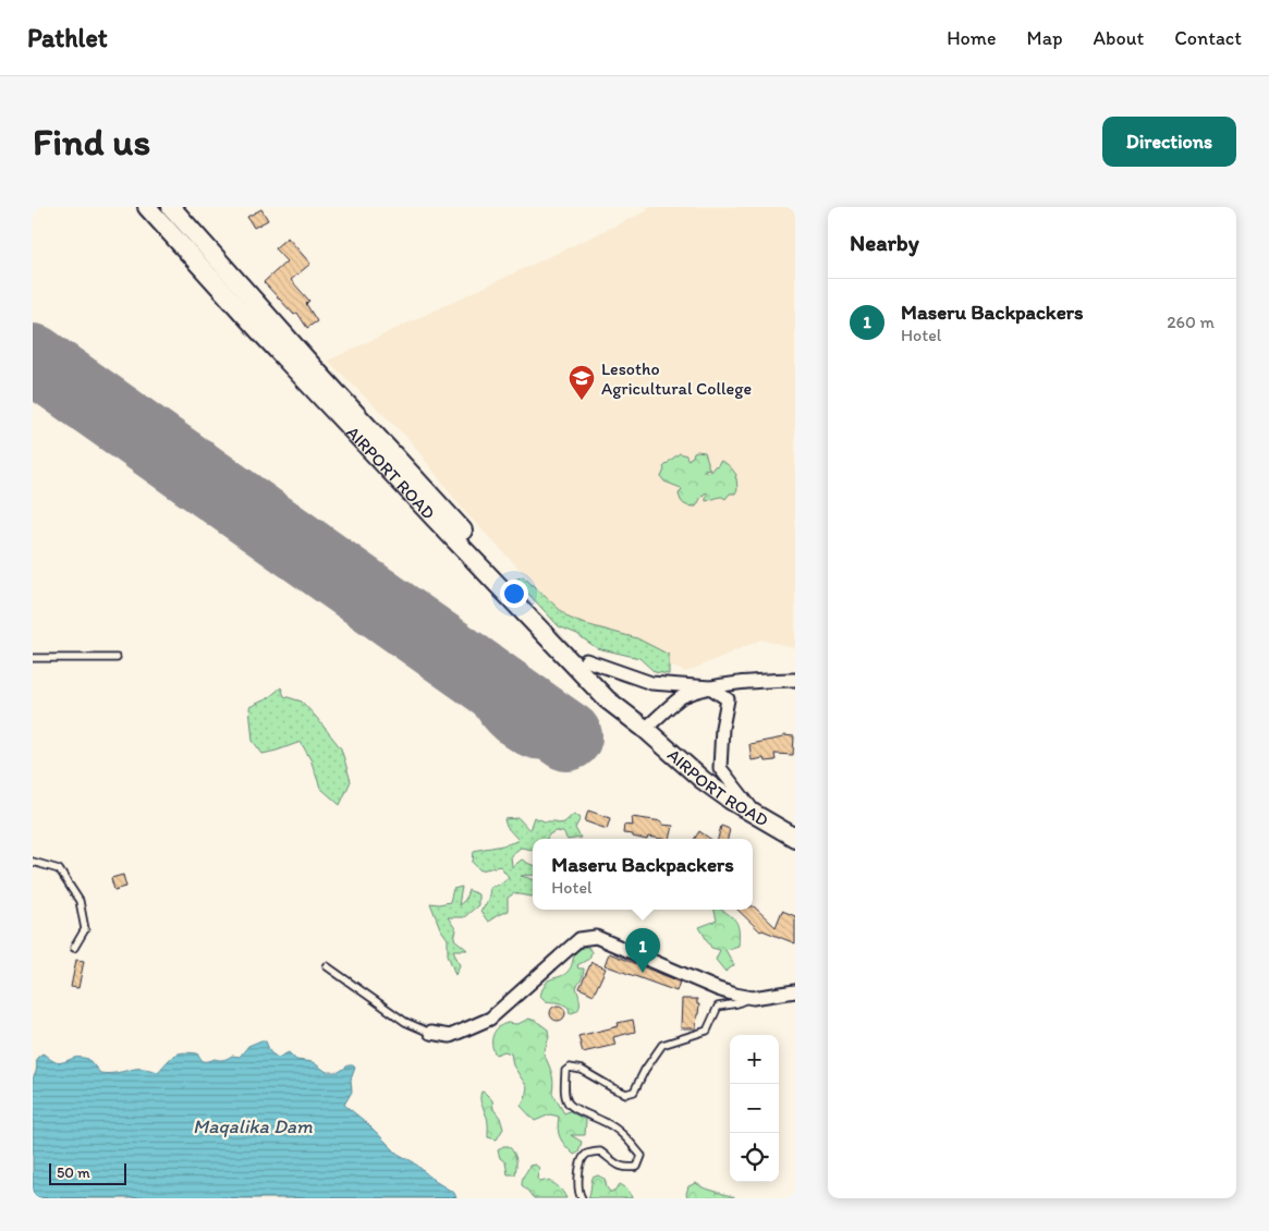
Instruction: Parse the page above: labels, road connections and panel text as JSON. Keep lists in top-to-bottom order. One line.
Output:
{"streets":{"main road":["AIRPORT ROAD"]},"water":["Maqalika Dam"],"places":{"school or university":["Lesotho Agricultural College"]},"scale_bar":"50 m","page":{"header":"Pathlet","nav":["Home","Map","About","Contact"],"buttons":"Directions","title":"Find us","heading":"Nearby","list":[{"mark":"1","name":"Maseru Backpackers","note":"Hotel","value":"260 m"}],"popup":["Maseru Backpackers","Hotel"],"pins":"1","map_buttons":["+","−"],"scale":"50 m"}}
